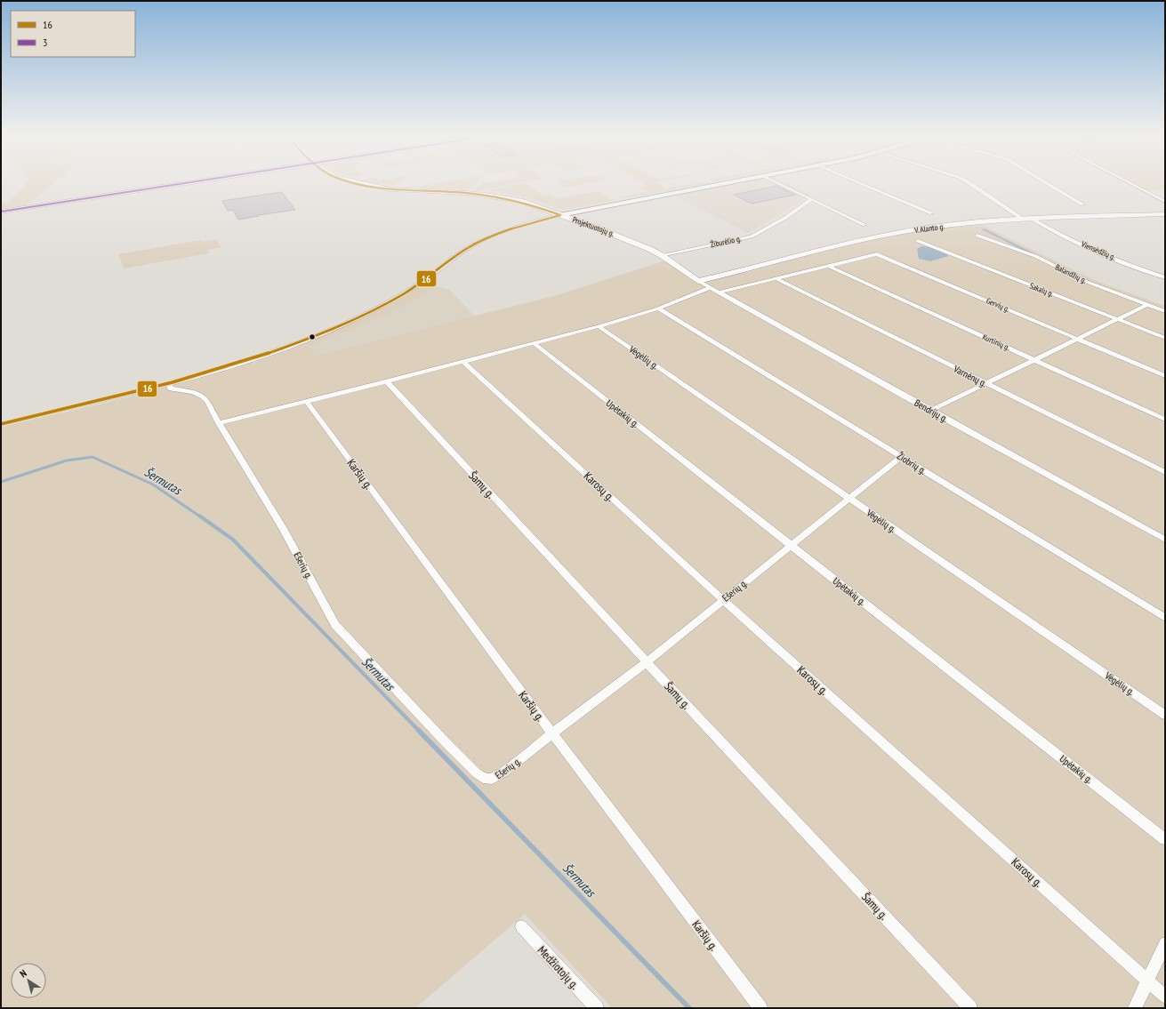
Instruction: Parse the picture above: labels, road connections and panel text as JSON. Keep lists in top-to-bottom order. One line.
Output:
{"streets":{"main road":["Projektuotojų g.","V. Alanto g."],"street":["Žiburėlio g.","Viensėdžių g.","Balandžių g.","Sakalų g.","Gervių g.","Kurtinių g.","Vėgėlių g.","Varnėnų g.","Bendrijų g.","Upėtakių g.","Žiobrių g.","Karšių g.","Šamų g.","Karosų g.","Ešerių g.","Medžiotojų g."]},"crossings":[["Projektuotojų g.","V. Alanto g."],["Projektuotojų g.","Žiburėlio g."],["Projektuotojų g.","Bendrijų g."],["V. Alanto g.","Viensėdžių g."],["V. Alanto g.","Bendrijų g."],["Gervių g.","Kurtinių g."],["Gervių g.","Varnėnų g."],["Gervių g.","Bendrijų g."],["Vėgėlių g.","Ešerių g."],["Upėtakių g.","Ešerių g."],["Žiobrių g.","Ešerių g."],["Karšių g.","Ešerių g."],["Šamų g.","Ešerių g."],["Karosų g.","Ešerių g."]],"water":["Šermutas"],"lines":["transit line 16","transit line 3"],"legend":["16","3"],"north":"top left"}
